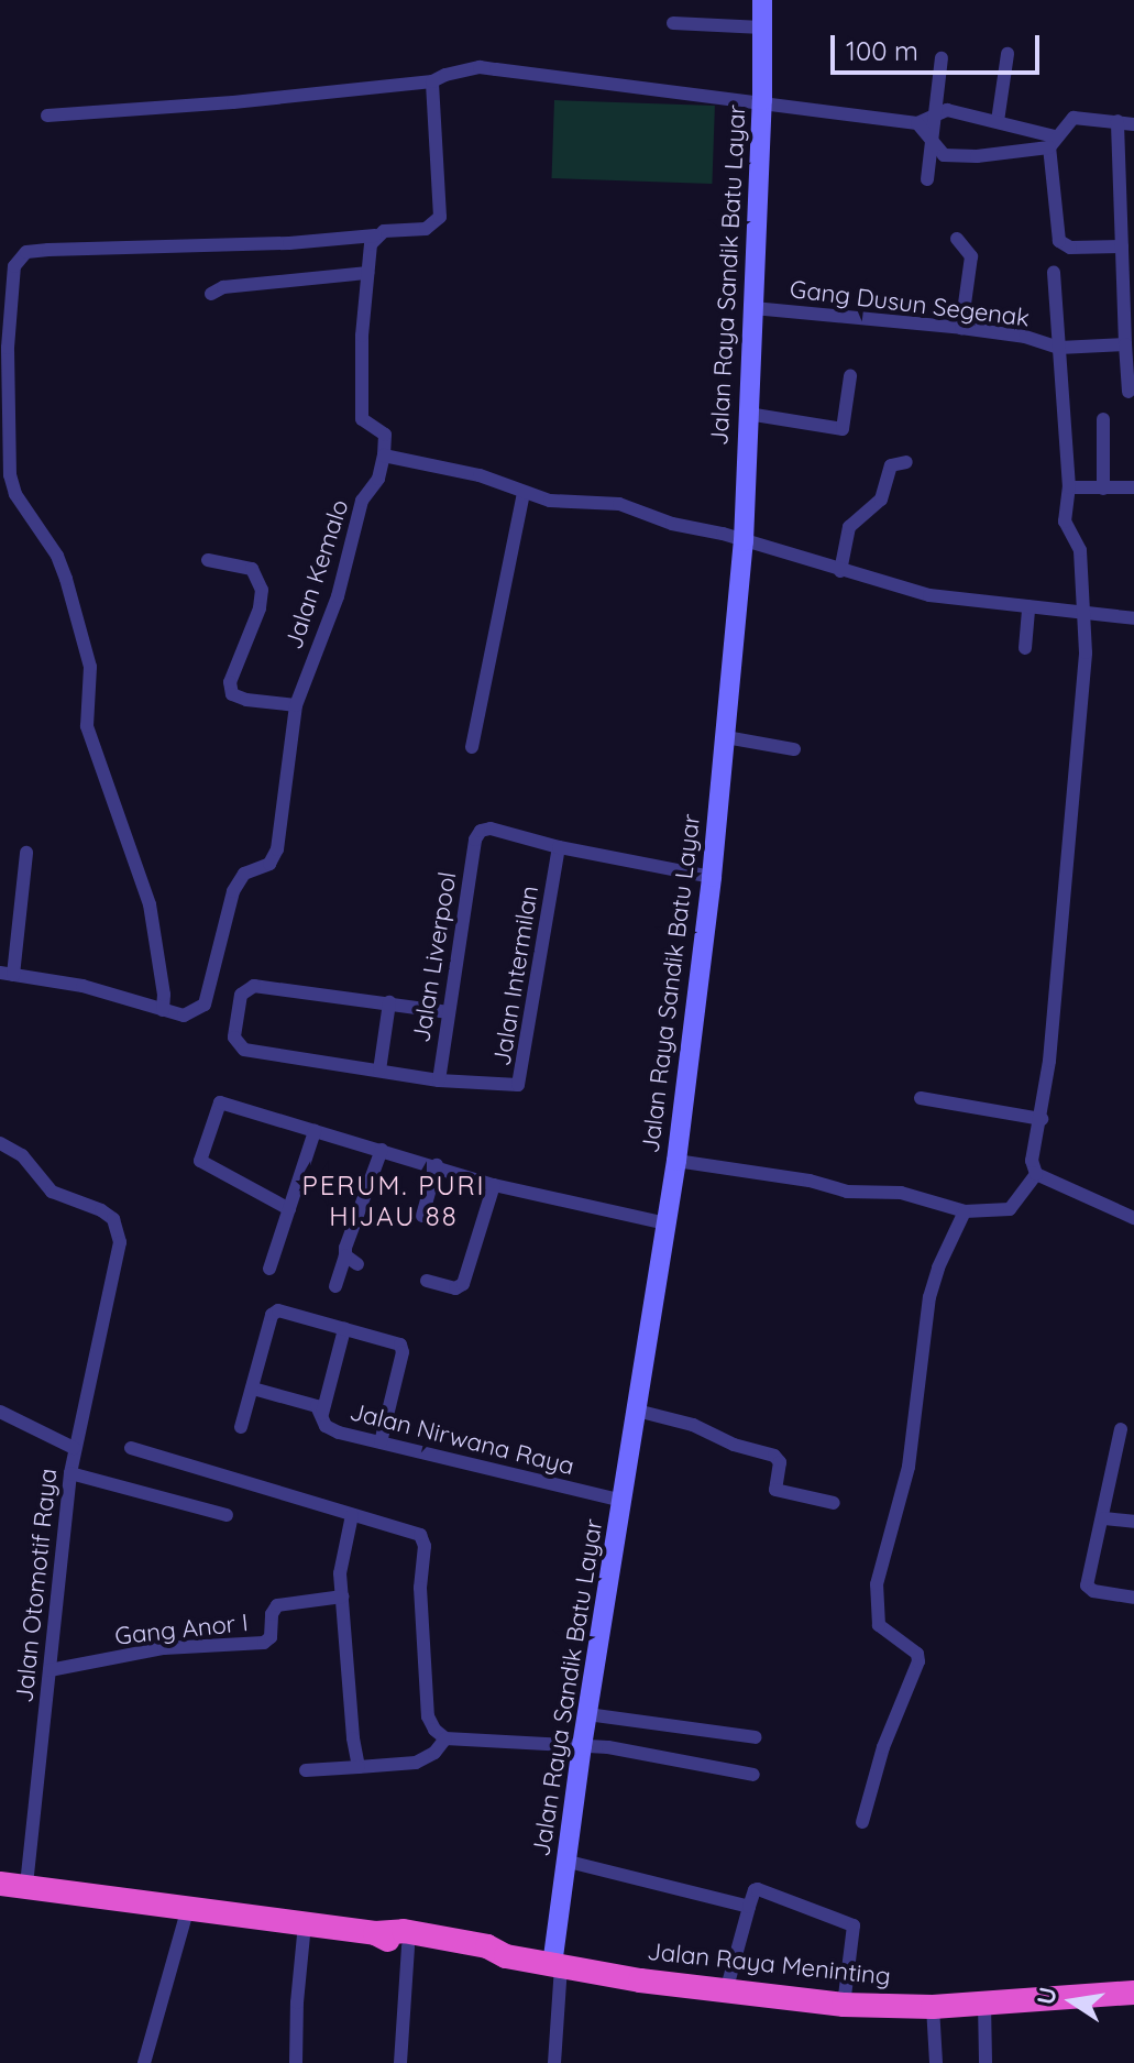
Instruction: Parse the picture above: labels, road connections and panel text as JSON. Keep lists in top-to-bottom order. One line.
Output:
{"streets":{"highway":["Jalan Raya Meninting"],"main road":["Jalan Raya Sandik Batu Layar"],"street":["Gang Dusun Segenak","Jalan Kemalo","Jalan Liverpool","Jalan Intermilan","Jalan Nirwana Raya","Jalan Otomotif Raya","Gang Anor I"]},"crossings":[["Jalan Raya Sandik Batu Layar","Gang Dusun Segenak"],["Jalan Raya Sandik Batu Layar","Jalan Nirwana Raya"],["Jalan Raya Sandik Batu Layar","Jalan Raya Meninting"],["Jalan Liverpool","Jalan Intermilan"],["Jalan Otomotif Raya","Gang Anor I"],["Jalan Otomotif Raya","Jalan Raya Meninting"]],"districts":["PERUM. PURI HIJAU 88"],"scale_bar":"100 m","north":"left"}
